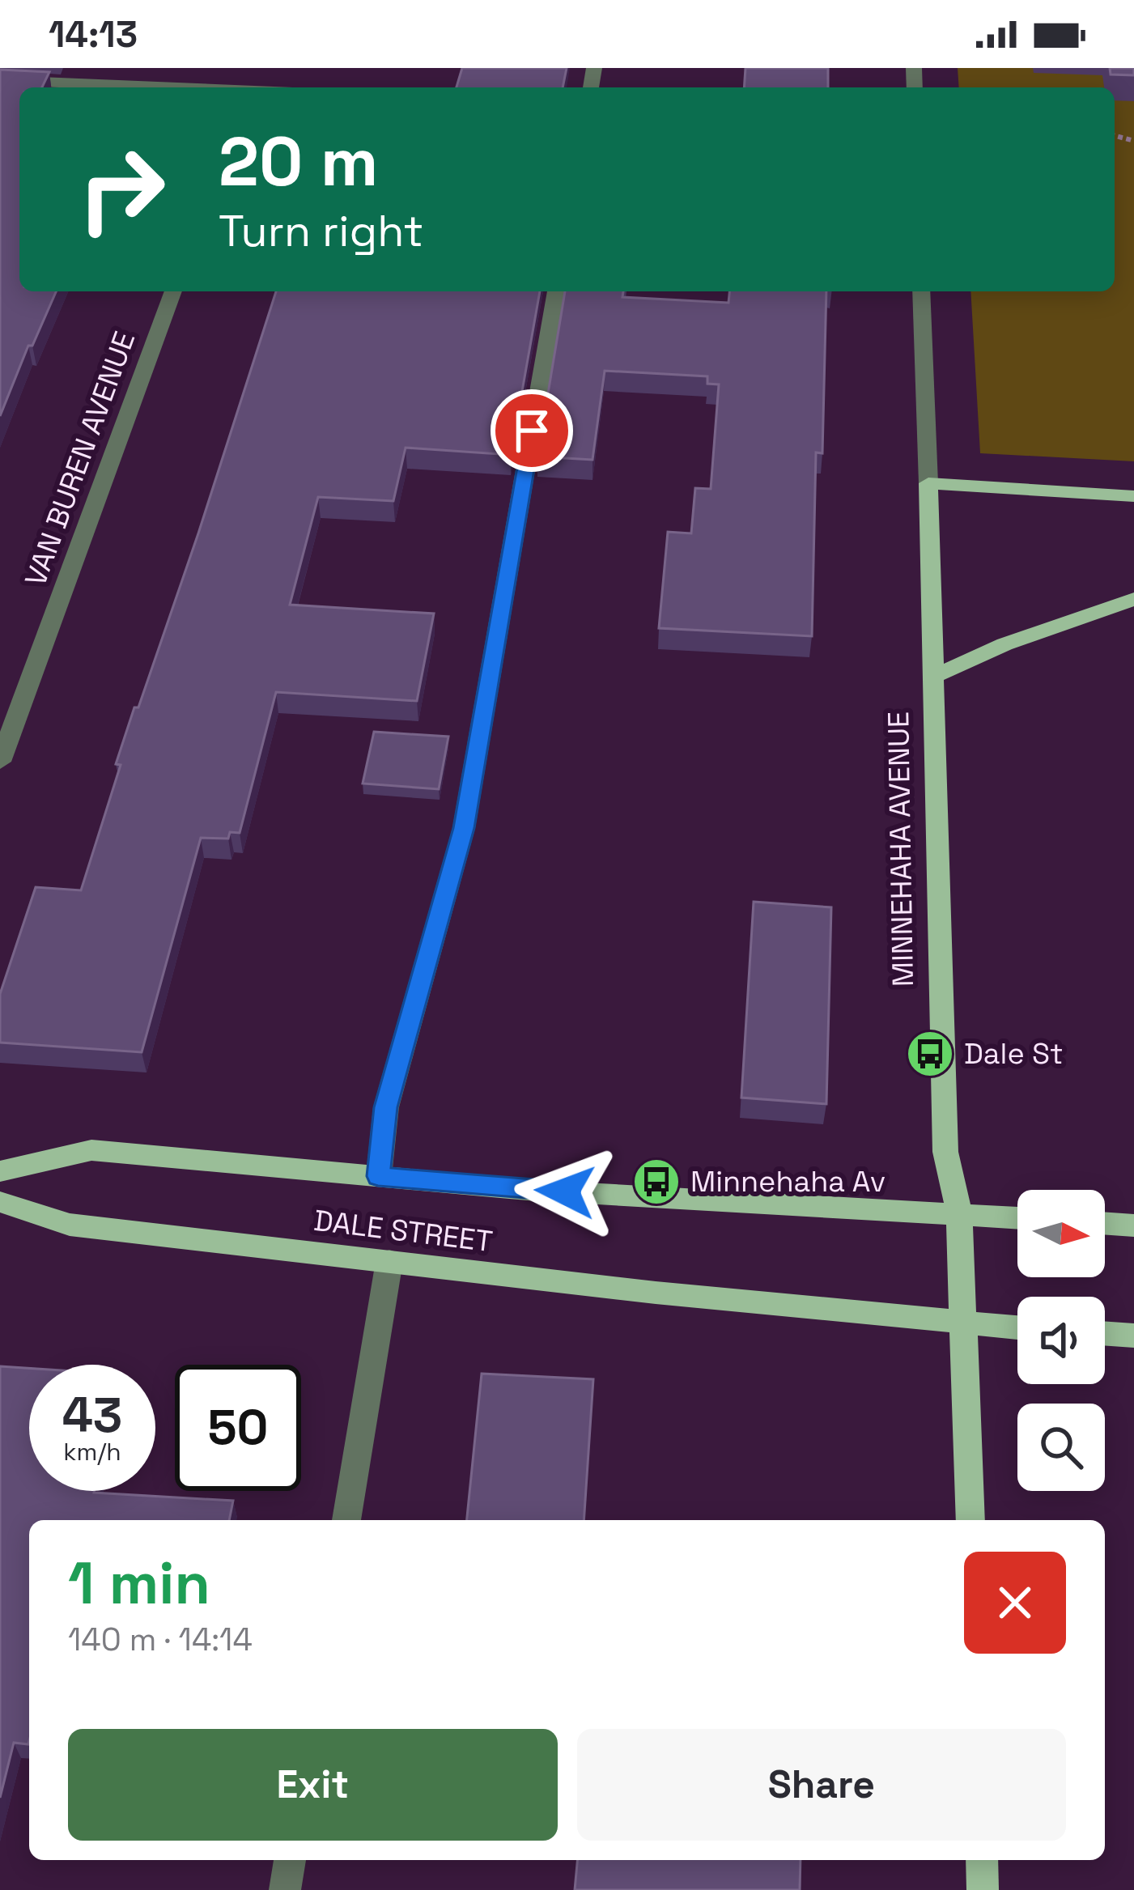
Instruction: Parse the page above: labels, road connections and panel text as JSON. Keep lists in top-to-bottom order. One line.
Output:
{"streets":{"main road":["MINNEHAHA AVENUE","DALE STREET"],"street":["VAN BUREN AVENUE"]},"crossings":[["MINNEHAHA AVENUE","DALE STREET"]],"places":{"bus stop":["Dale St","Minnehaha Av"]},"north":"right","page":{"status":"14:13","turn":["20 m","Turn right"],"speed":"43 km/h","limit":"50","heading":["1 min","140 m · 14:14"],"buttons":["Exit","Share"]}}
